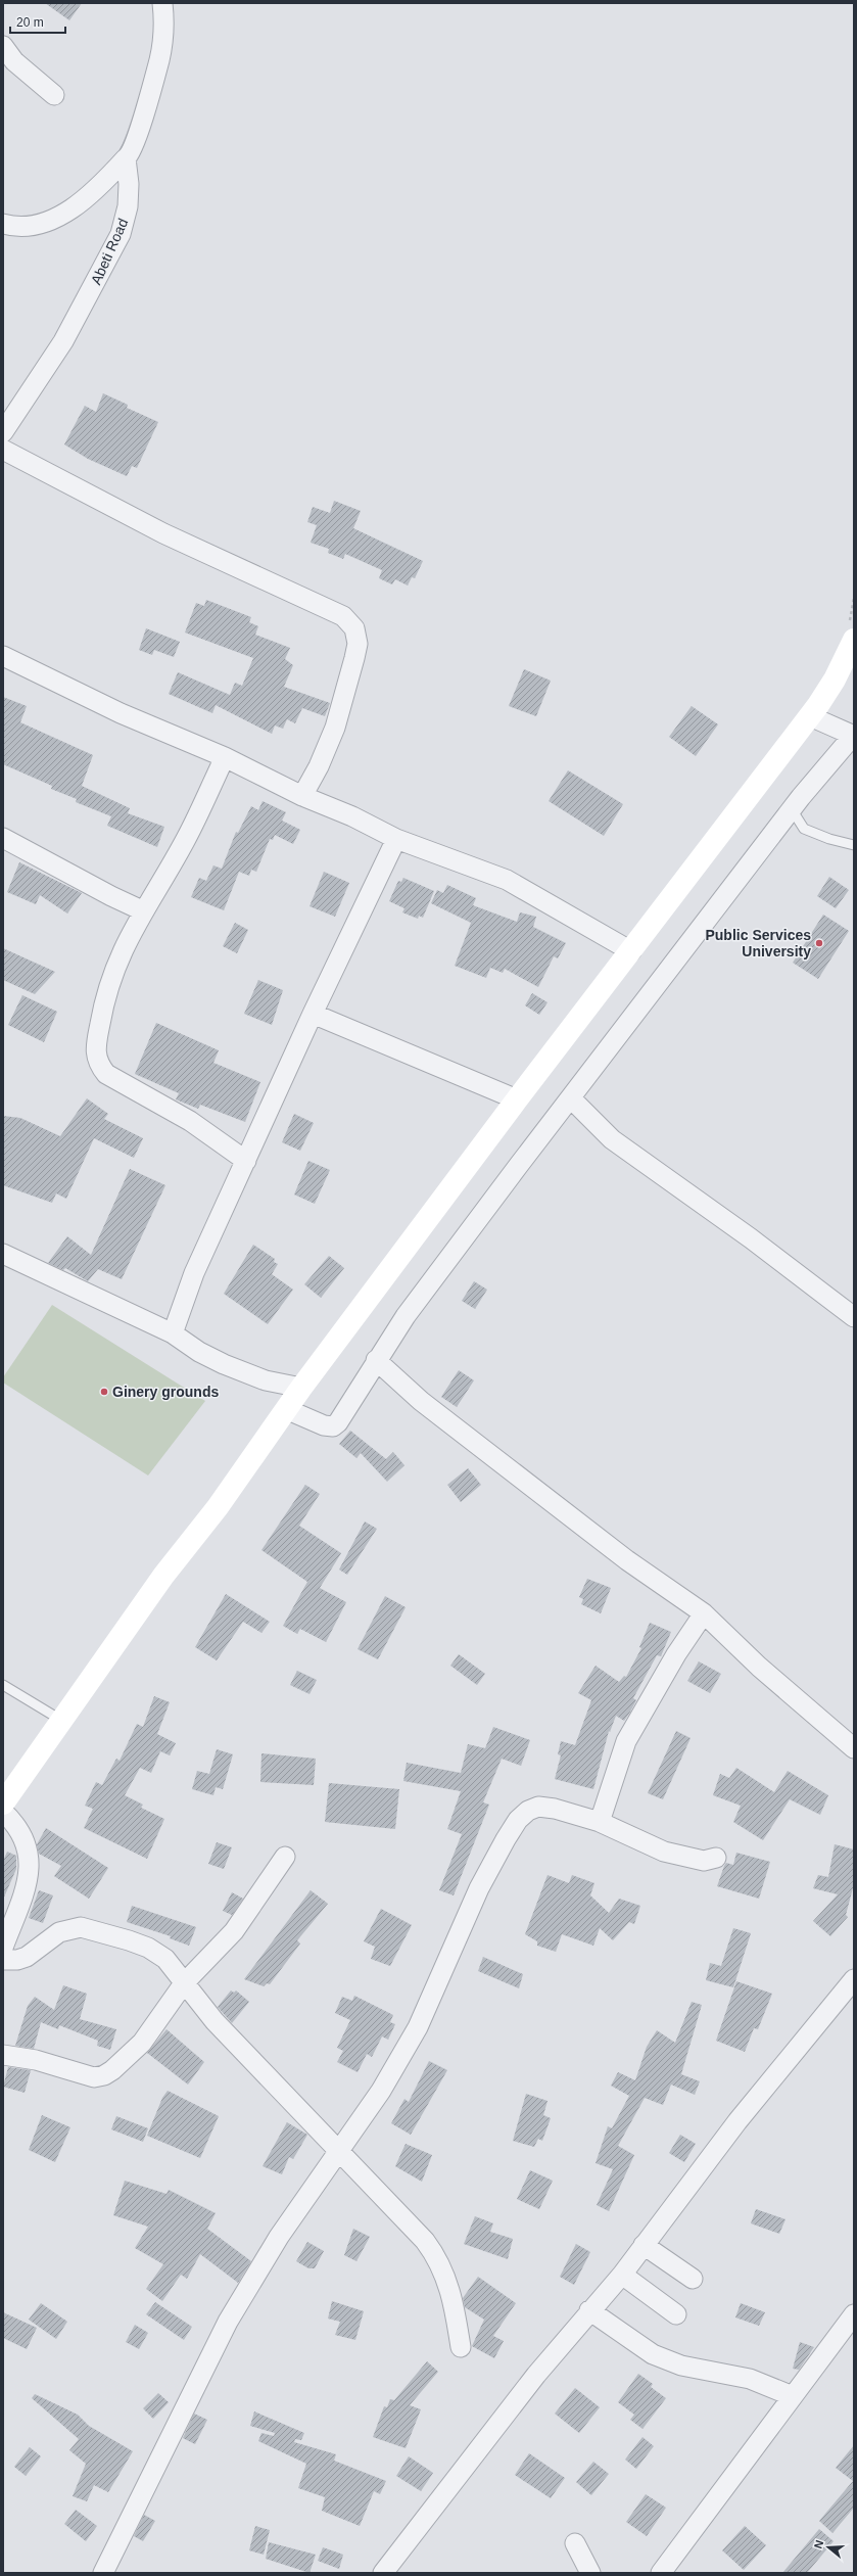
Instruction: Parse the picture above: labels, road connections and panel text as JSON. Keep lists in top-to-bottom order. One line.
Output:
{"streets":{"street":["Abeti Road"]},"places":["Public Services University","Ginery grounds"],"scale_bar":"20 m","north":"left"}
